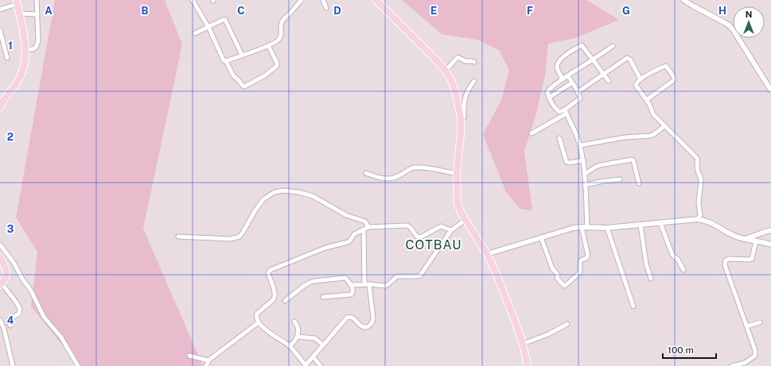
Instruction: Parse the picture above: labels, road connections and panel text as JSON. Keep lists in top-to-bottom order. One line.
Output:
{"districts":["COTBAU"],"scale_bar":"100 m","north":"top","grid":{"columns":["A","B","C","D","E","F","G","H"],"rows":["1","2","3","4"]}}
